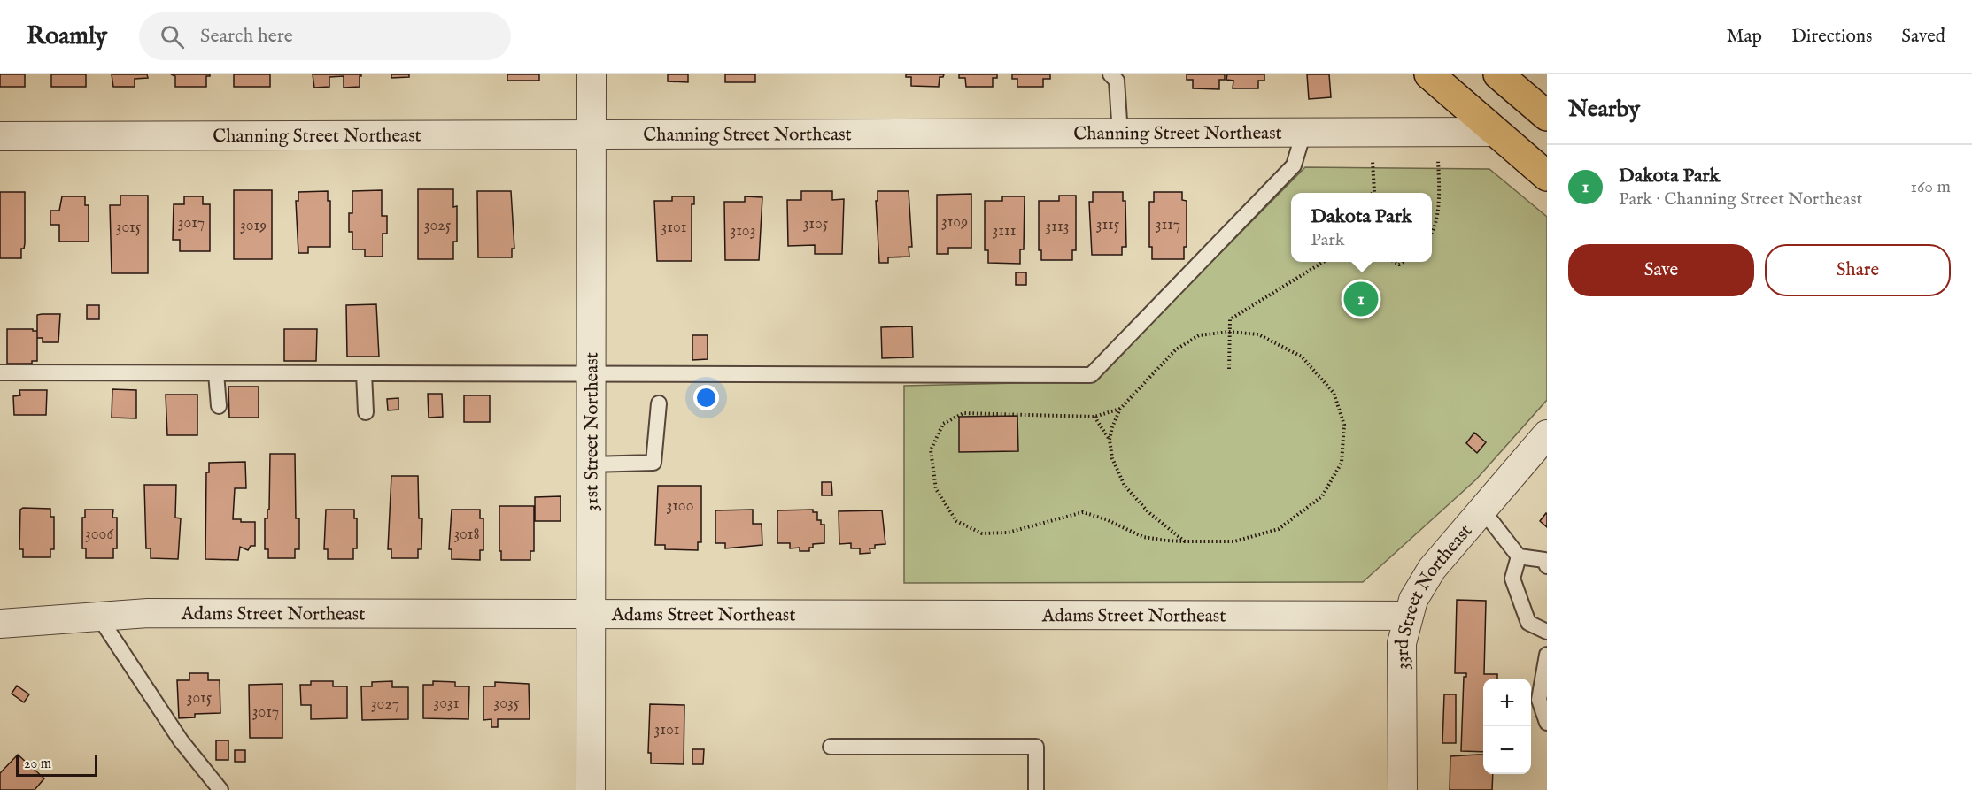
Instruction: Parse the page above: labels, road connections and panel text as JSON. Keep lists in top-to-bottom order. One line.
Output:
{"streets":{"street":["Channing Street Northeast","31st Street Northeast","33rd Street Northeast","Adams Street Northeast"]},"crossings":[["Channing Street Northeast","31st Street Northeast"],["31st Street Northeast","Adams Street Northeast"],["33rd Street Northeast","Adams Street Northeast"]],"house_numbers":["3109","3017","3105","3115","3117","3019","3025","3113","3015","3101","3103","3111","3100","3006","3018","3015","3031","3035","3027","3017","3101"],"scale_bar":"20 m","page":{"header":"Roamly","search":"Search here","nav":["Map","Directions","Saved"],"heading":"Nearby","list":[{"mark":"1","name":"Dakota Park","note":"Park · Channing Street Northeast","value":"160 m"}],"popup":["Dakota Park","Park"],"buttons":["Save","Share"],"pins":"1","map_buttons":["+","−"],"scale":"20 m"}}
